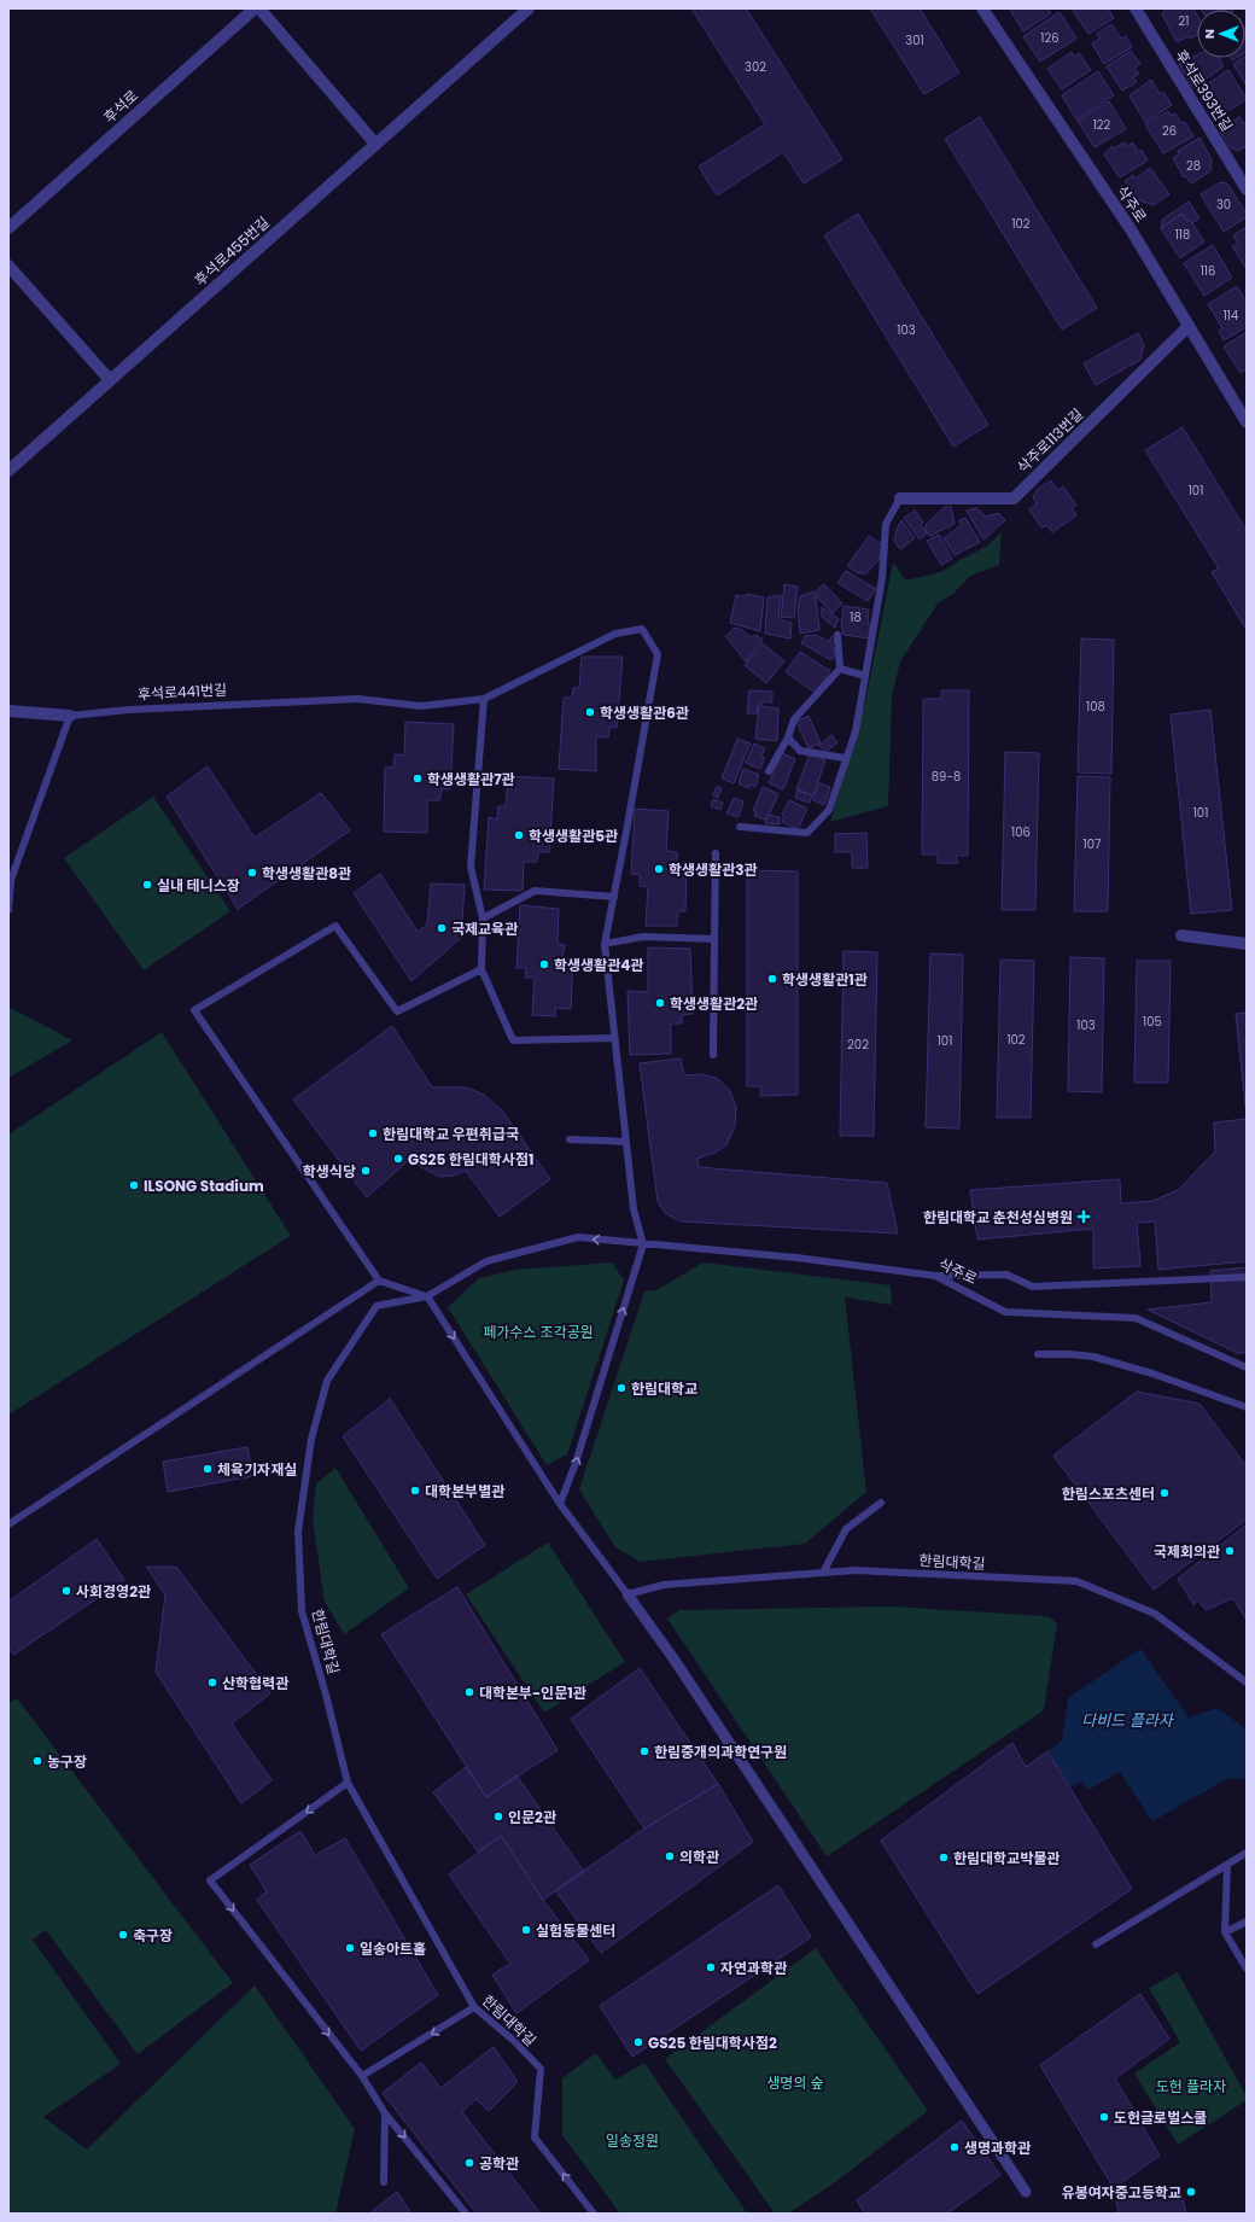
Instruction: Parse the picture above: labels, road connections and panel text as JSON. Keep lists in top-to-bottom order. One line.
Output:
{"streets":{"street":["후석로393번길","후석로","삭주로","후석로455번길","삭주로113번길","후석로441번길"],"lane":["한림대학길"]},"crossings":[["삭주로","삭주로113번길"],["삭주로","한림대학길"]],"water":["다비드 플라자"],"parks":["페가수스 조각공원","생명의 숲","도헌 플라자","일송정원"],"places":{"other":["학생생활관6관","학생생활관7관","학생생활관5관","학생생활관3관","학생생활관8관","실내 테니스장","국제교육관","학생생활관4관","학생생활관1관","학생생활관2관","한림대학교 우편취급국","GS25 한림대학사점1","학생식당","ILSONG Stadium","한림대학교","체육기자재실","대학본부별관","한림스포츠센터","국제회의관","사회경영2관","산학협력관","대학본부-인문1관","한림중개의과학연구원","농구장","인문2관","의학관","한림대학교박물관","실험동물센터","축구장","일송아트홀","자연과학관","GS25 한림대학사점2","도헌글로벌스쿨","생명과학관","공학관","유봉여자중고등학교"],"health":["한림대학교 춘천성심병원"]},"house_numbers":["21","126","301","302","122","26","28","30","102","118","116","114","103","101","18","108","89-8","101","106","107","105","103","102","101","202"],"north":"left"}
